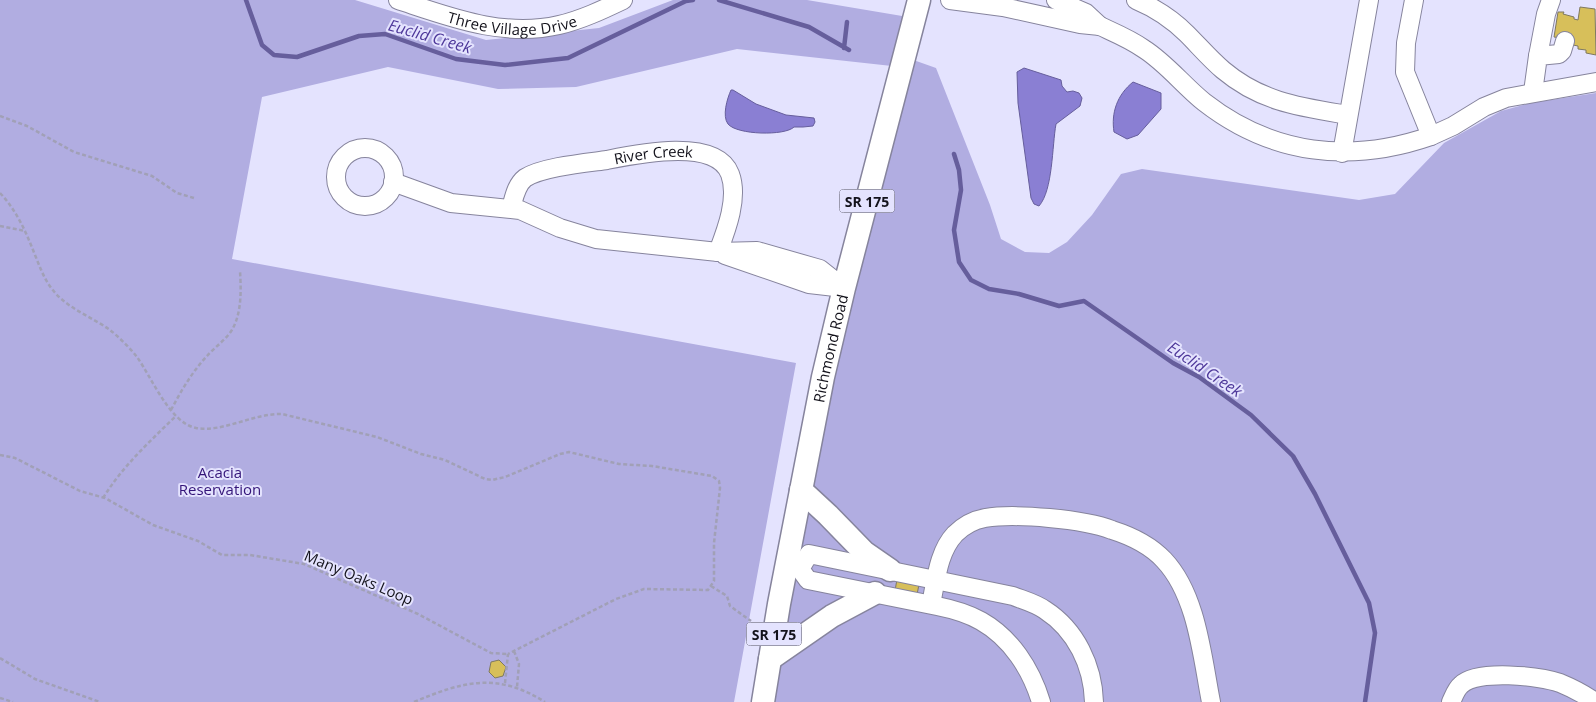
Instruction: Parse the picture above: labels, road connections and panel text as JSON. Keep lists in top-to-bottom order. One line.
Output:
{"streets":{"main road":["SR 175","Richmond Road"],"street":["Three Village Drive","River Creek"],"path":["Many Oaks Loop"]},"water":["Euclid Creek"],"parks":["Acacia Reservation"]}
